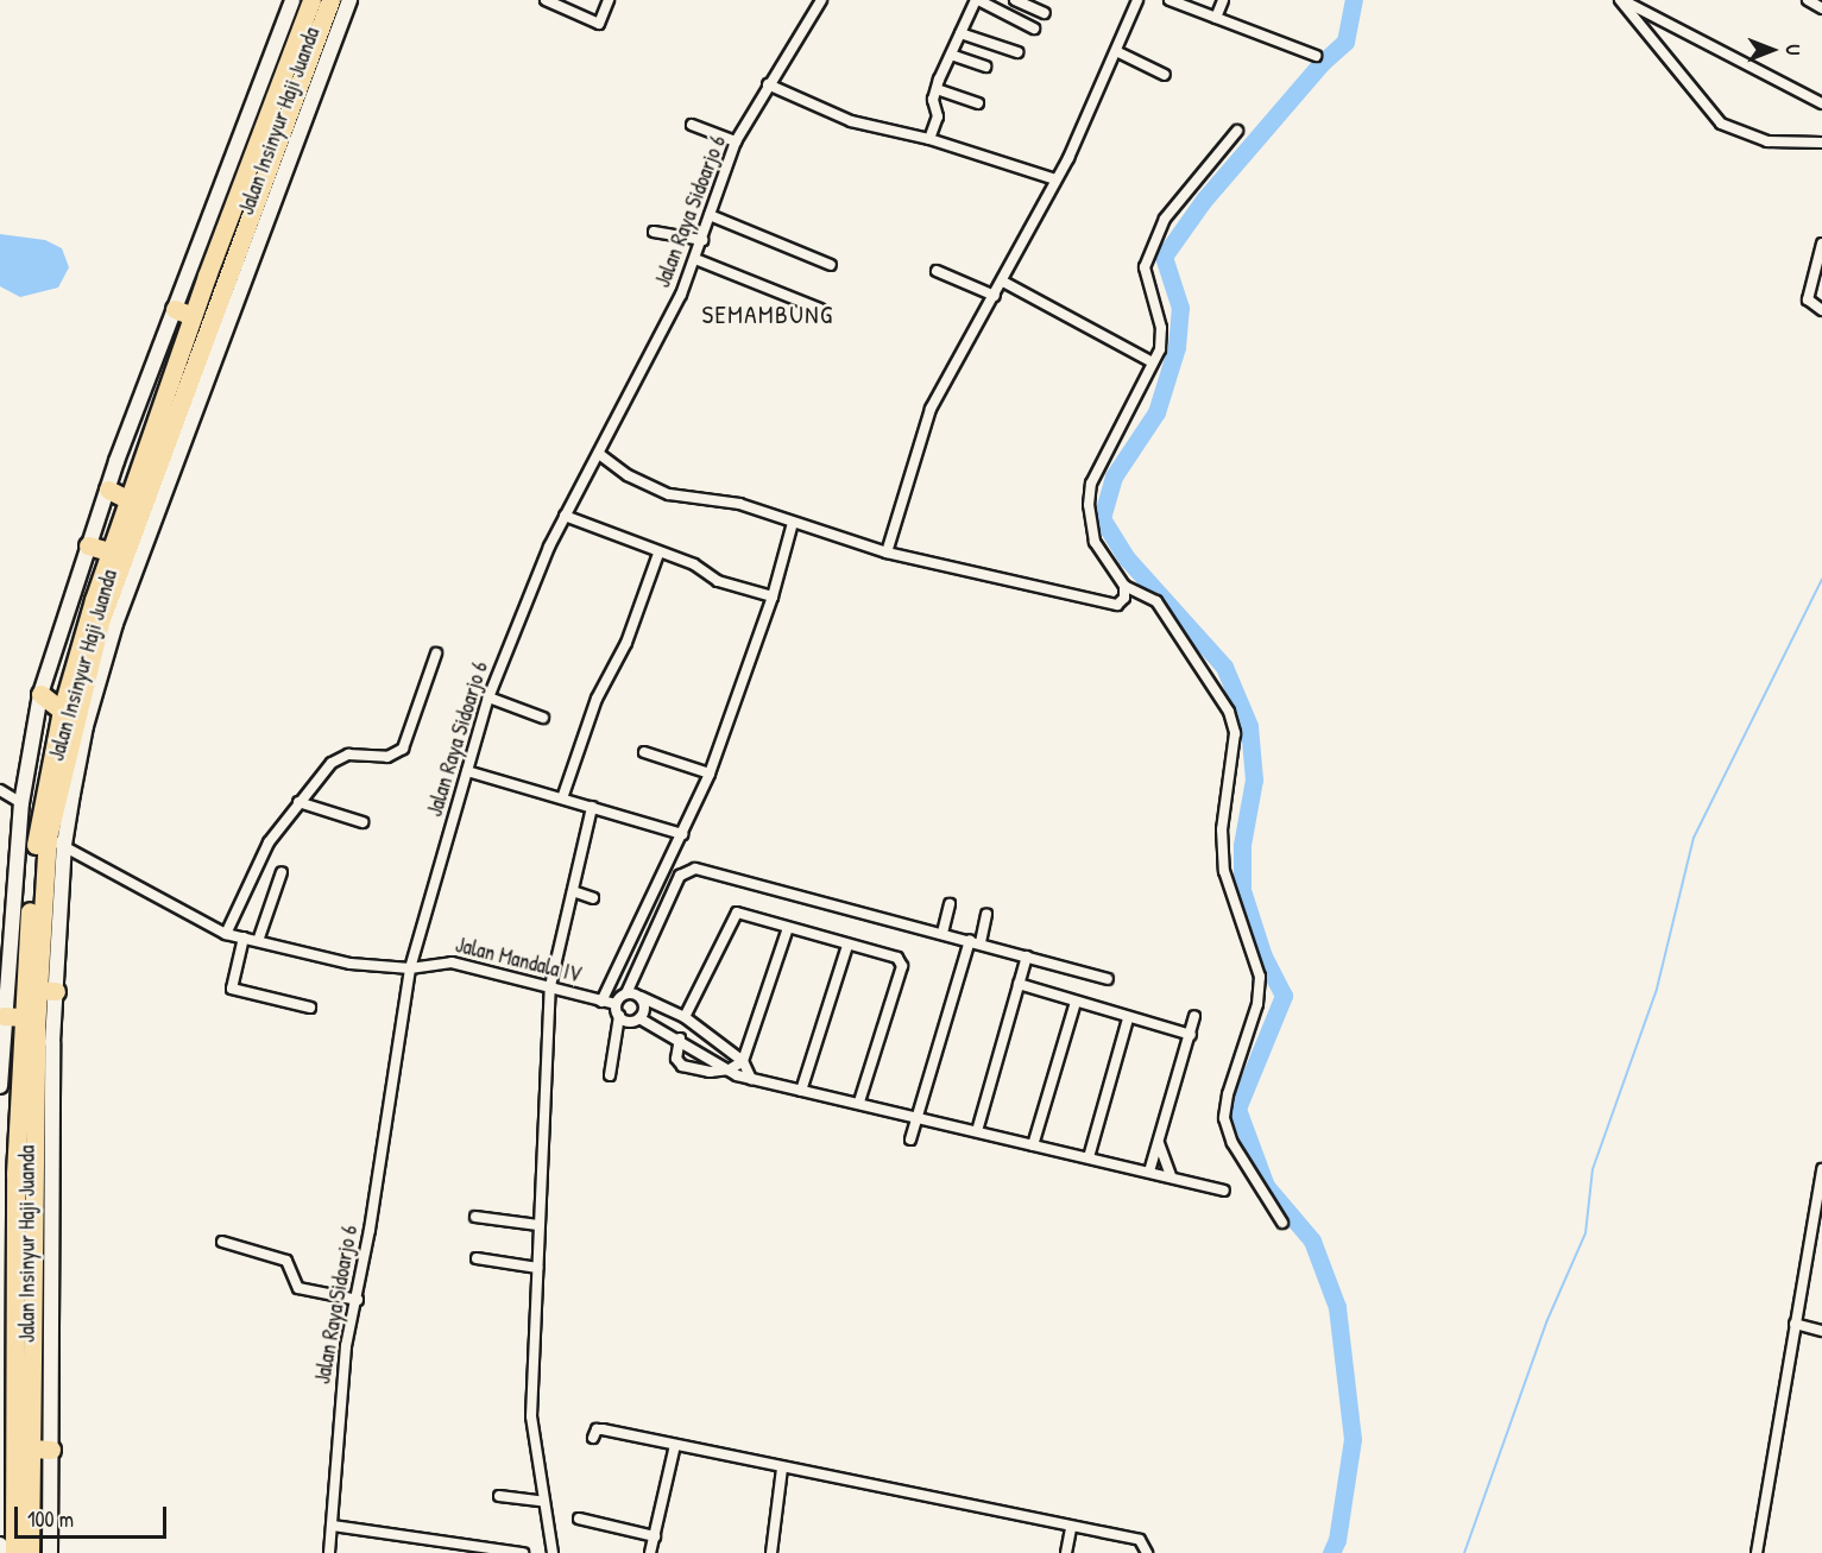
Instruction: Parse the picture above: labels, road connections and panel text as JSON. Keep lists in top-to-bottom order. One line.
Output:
{"streets":{"highway":["Jalan Insinyur Haji Juanda"],"street":["Jalan Raya Sidoarjo 6","Jalan Mandala IV"]},"crossings":[["Jalan Insinyur Haji Juanda","Jalan Mandala IV"],["Jalan Raya Sidoarjo 6","Jalan Mandala IV"]],"districts":["SEMAMBUNG"],"scale_bar":"100 m","north":"right"}
